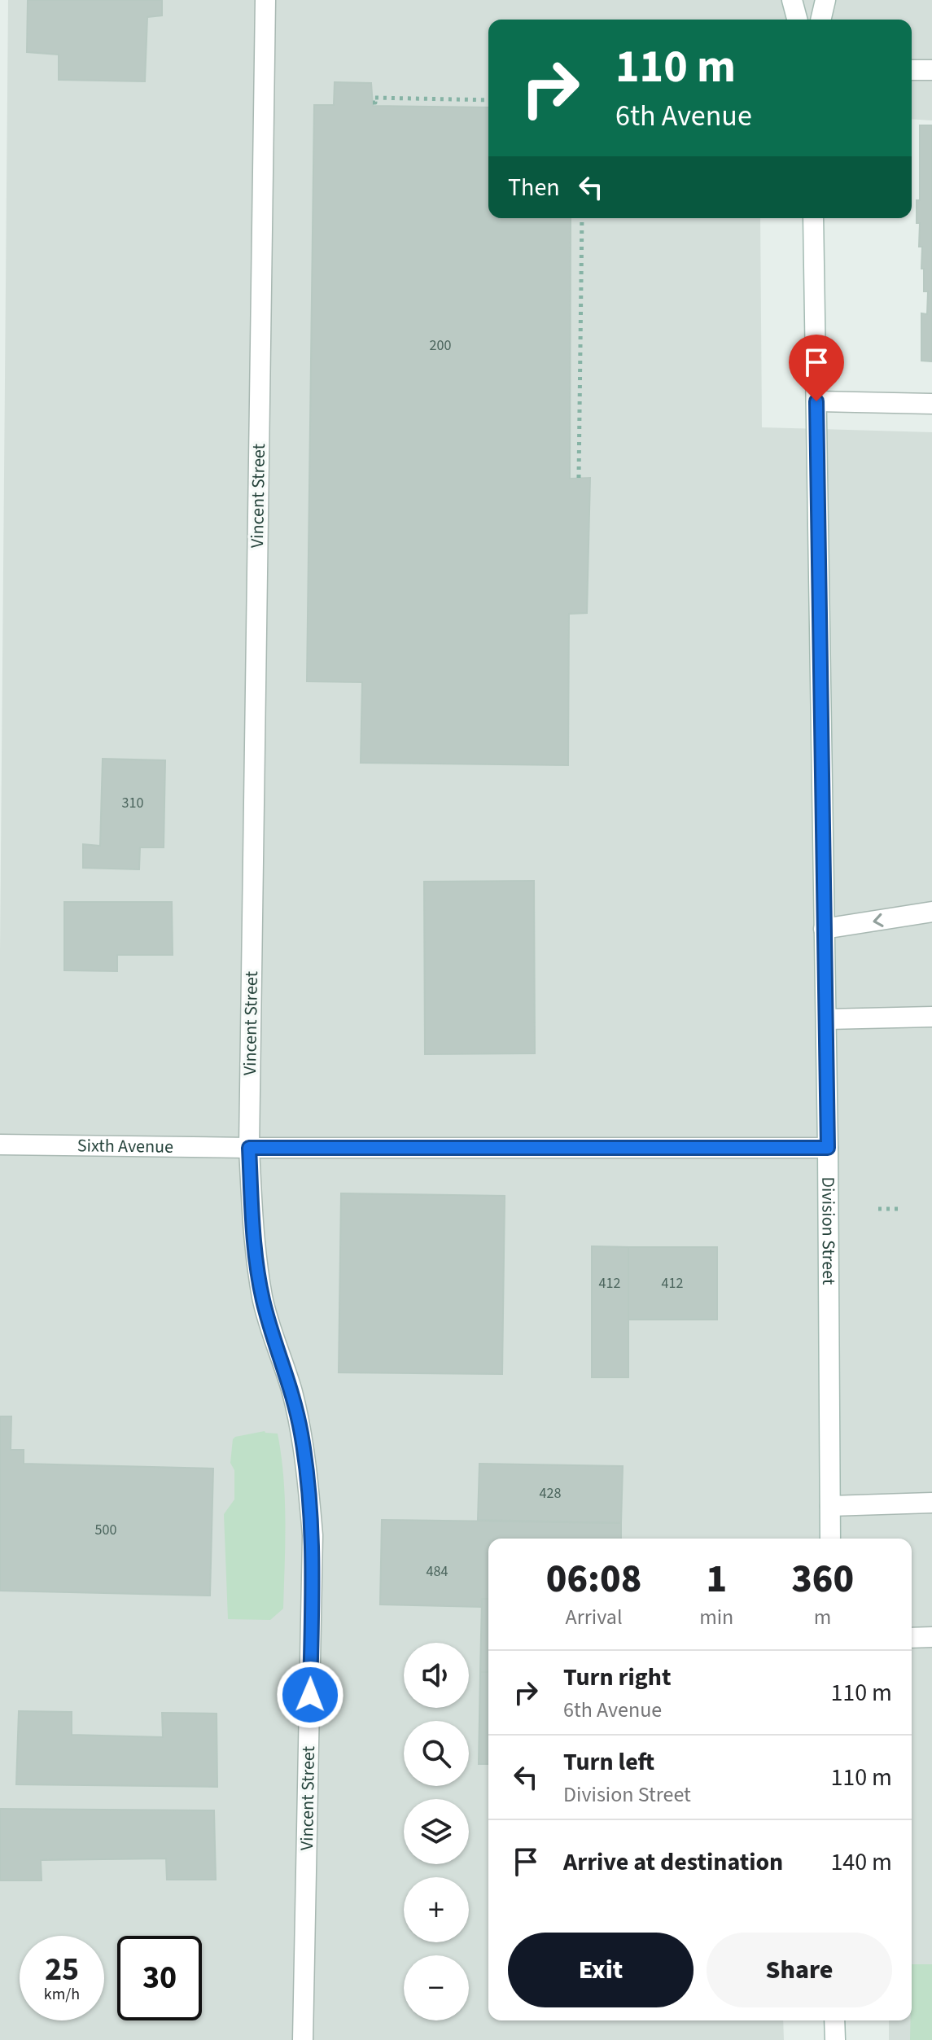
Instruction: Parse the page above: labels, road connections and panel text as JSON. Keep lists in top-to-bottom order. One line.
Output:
{"streets":{"street":["Vincent Street","Sixth Avenue","Division Street"]},"crossings":[["Vincent Street","Sixth Avenue"],["Sixth Avenue","Division Street"]],"house_numbers":["200","310","412","412","428","500","484"],"page":{"turn":["110 m","6th Avenue"],"then":"Then","eta":["06:08","Arrival","1","min","360","m"],"map_buttons":["+","−"],"list":[{"name":"Turn right","note":"6th Avenue","value":"110 m"},{"name":"Turn left","note":"Division Street","value":"110 m"},{"name":"Arrive at destination","value":"140 m"}],"buttons":["Exit","Share"],"speed":"25 km/h","limit":"30"}}
